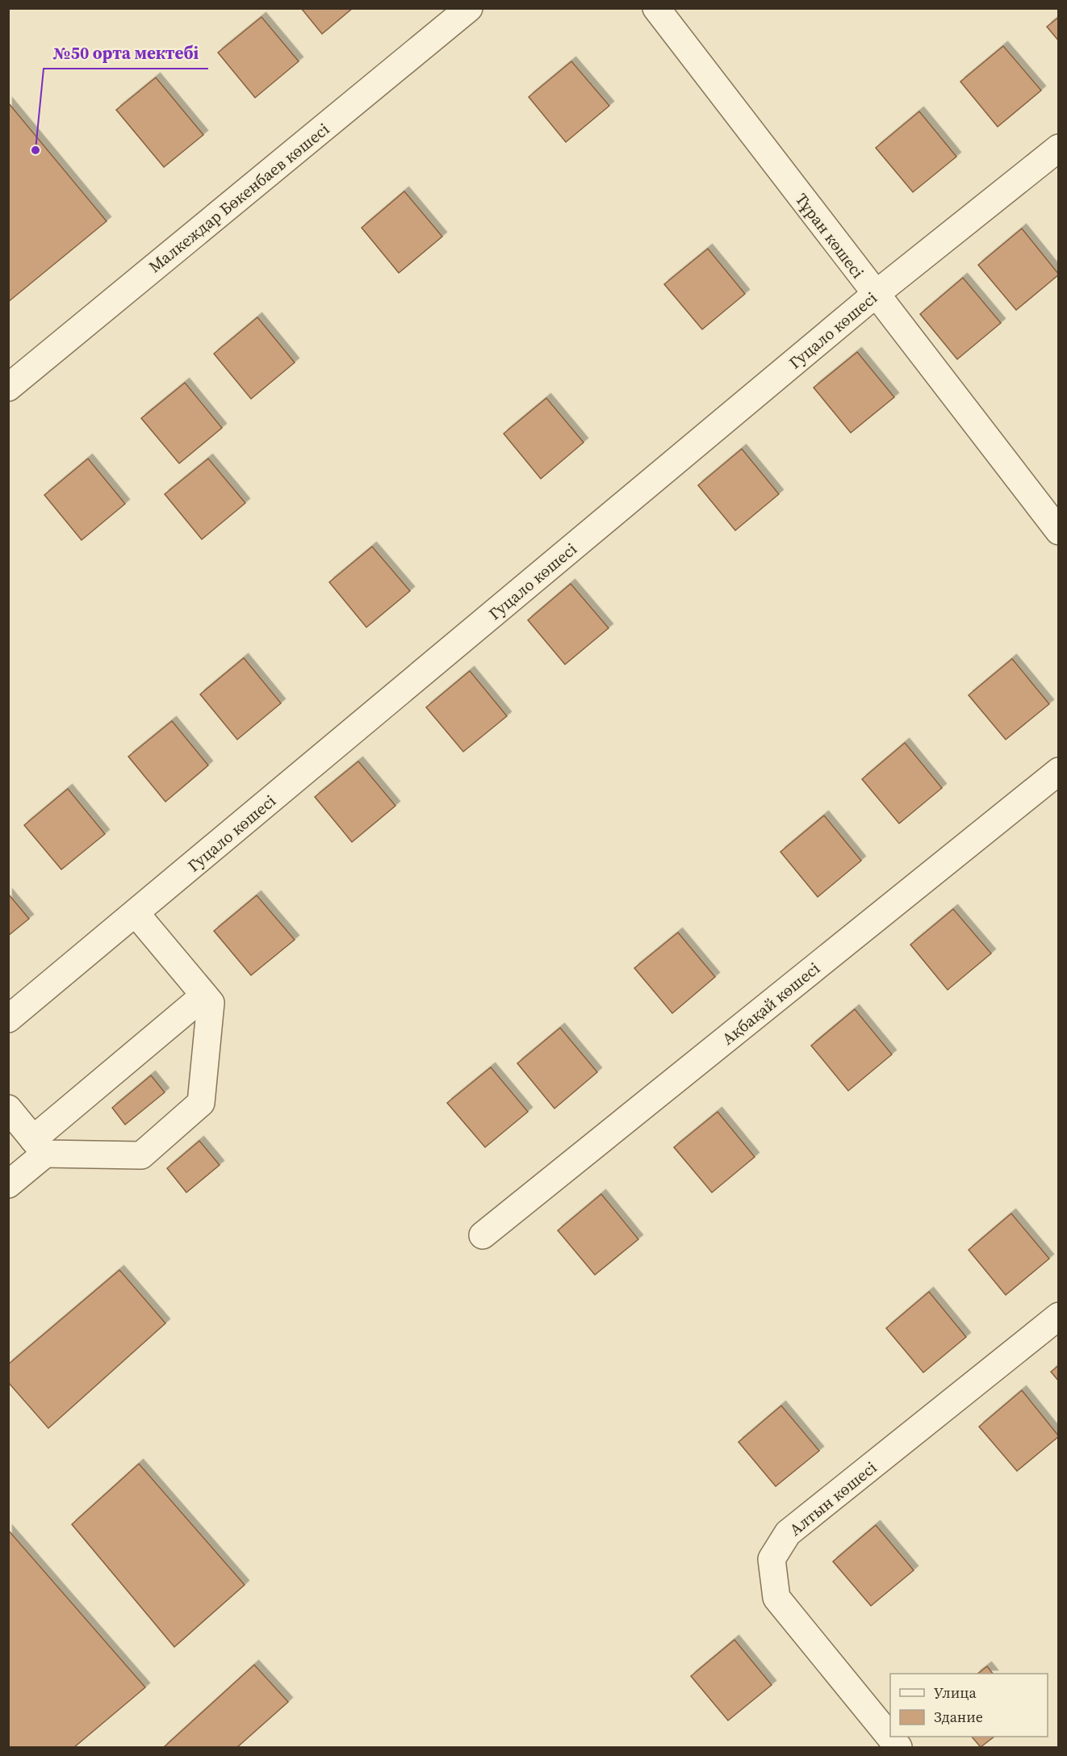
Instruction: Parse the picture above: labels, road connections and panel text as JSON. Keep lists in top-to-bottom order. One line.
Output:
{"streets":{"street":["Малкеждар Бөкенбаев көшесі","Тұран көшесі","Гуцало көшесі","Ақбақай көшесі","Алтын көшесі"]},"crossings":[["Тұран көшесі","Гуцало көшесі"]],"places":["№50 орта мектебі"],"legend":["Улица","Здание"]}
